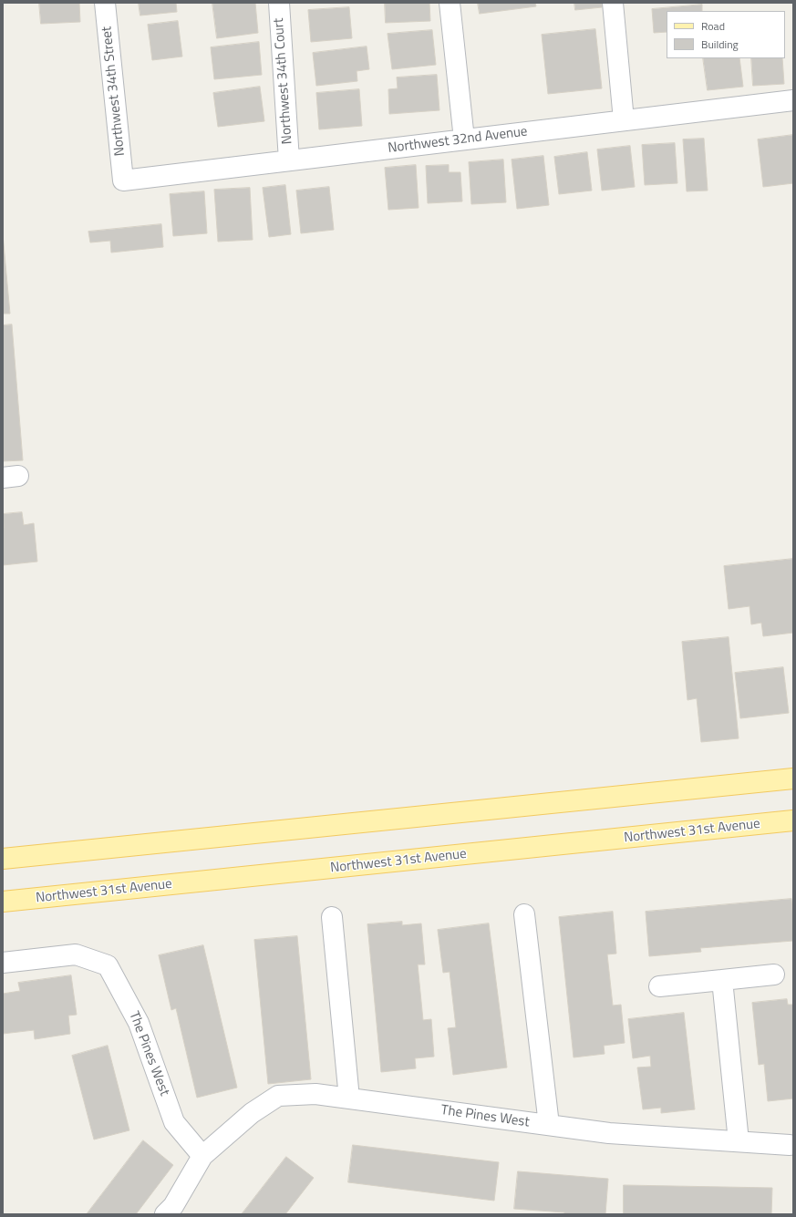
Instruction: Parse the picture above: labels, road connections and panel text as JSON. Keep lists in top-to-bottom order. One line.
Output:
{"streets":{"main road":["Northwest 31st Avenue"],"street":["Northwest 34th Court","Northwest 34th Street","Northwest 32nd Avenue","The Pines West"]},"crossings":[["Northwest 34th Court","Northwest 32nd Avenue"],["Northwest 34th Street","Northwest 32nd Avenue"]],"legend":["Road","Building"]}
